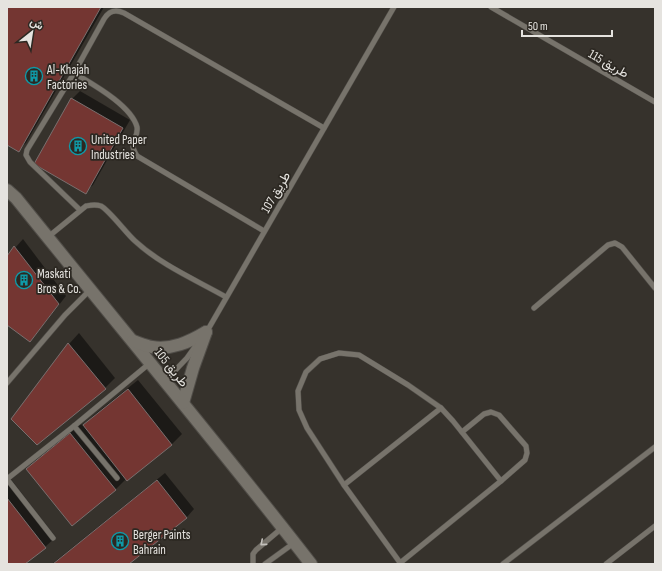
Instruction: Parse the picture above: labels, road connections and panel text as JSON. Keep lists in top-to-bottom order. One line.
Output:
{"streets":{"street":["طريق 105"],"lane":["طريق 115","طريق 107"]},"crossings":[["طريق 107","طريق 105"]],"places":{"building":["Al-Khajah Factories","United Paper Industries","Maskati Bros & Co.","Berger Paints Bahrain"]},"scale_bar":"50 m","north":"top right"}
